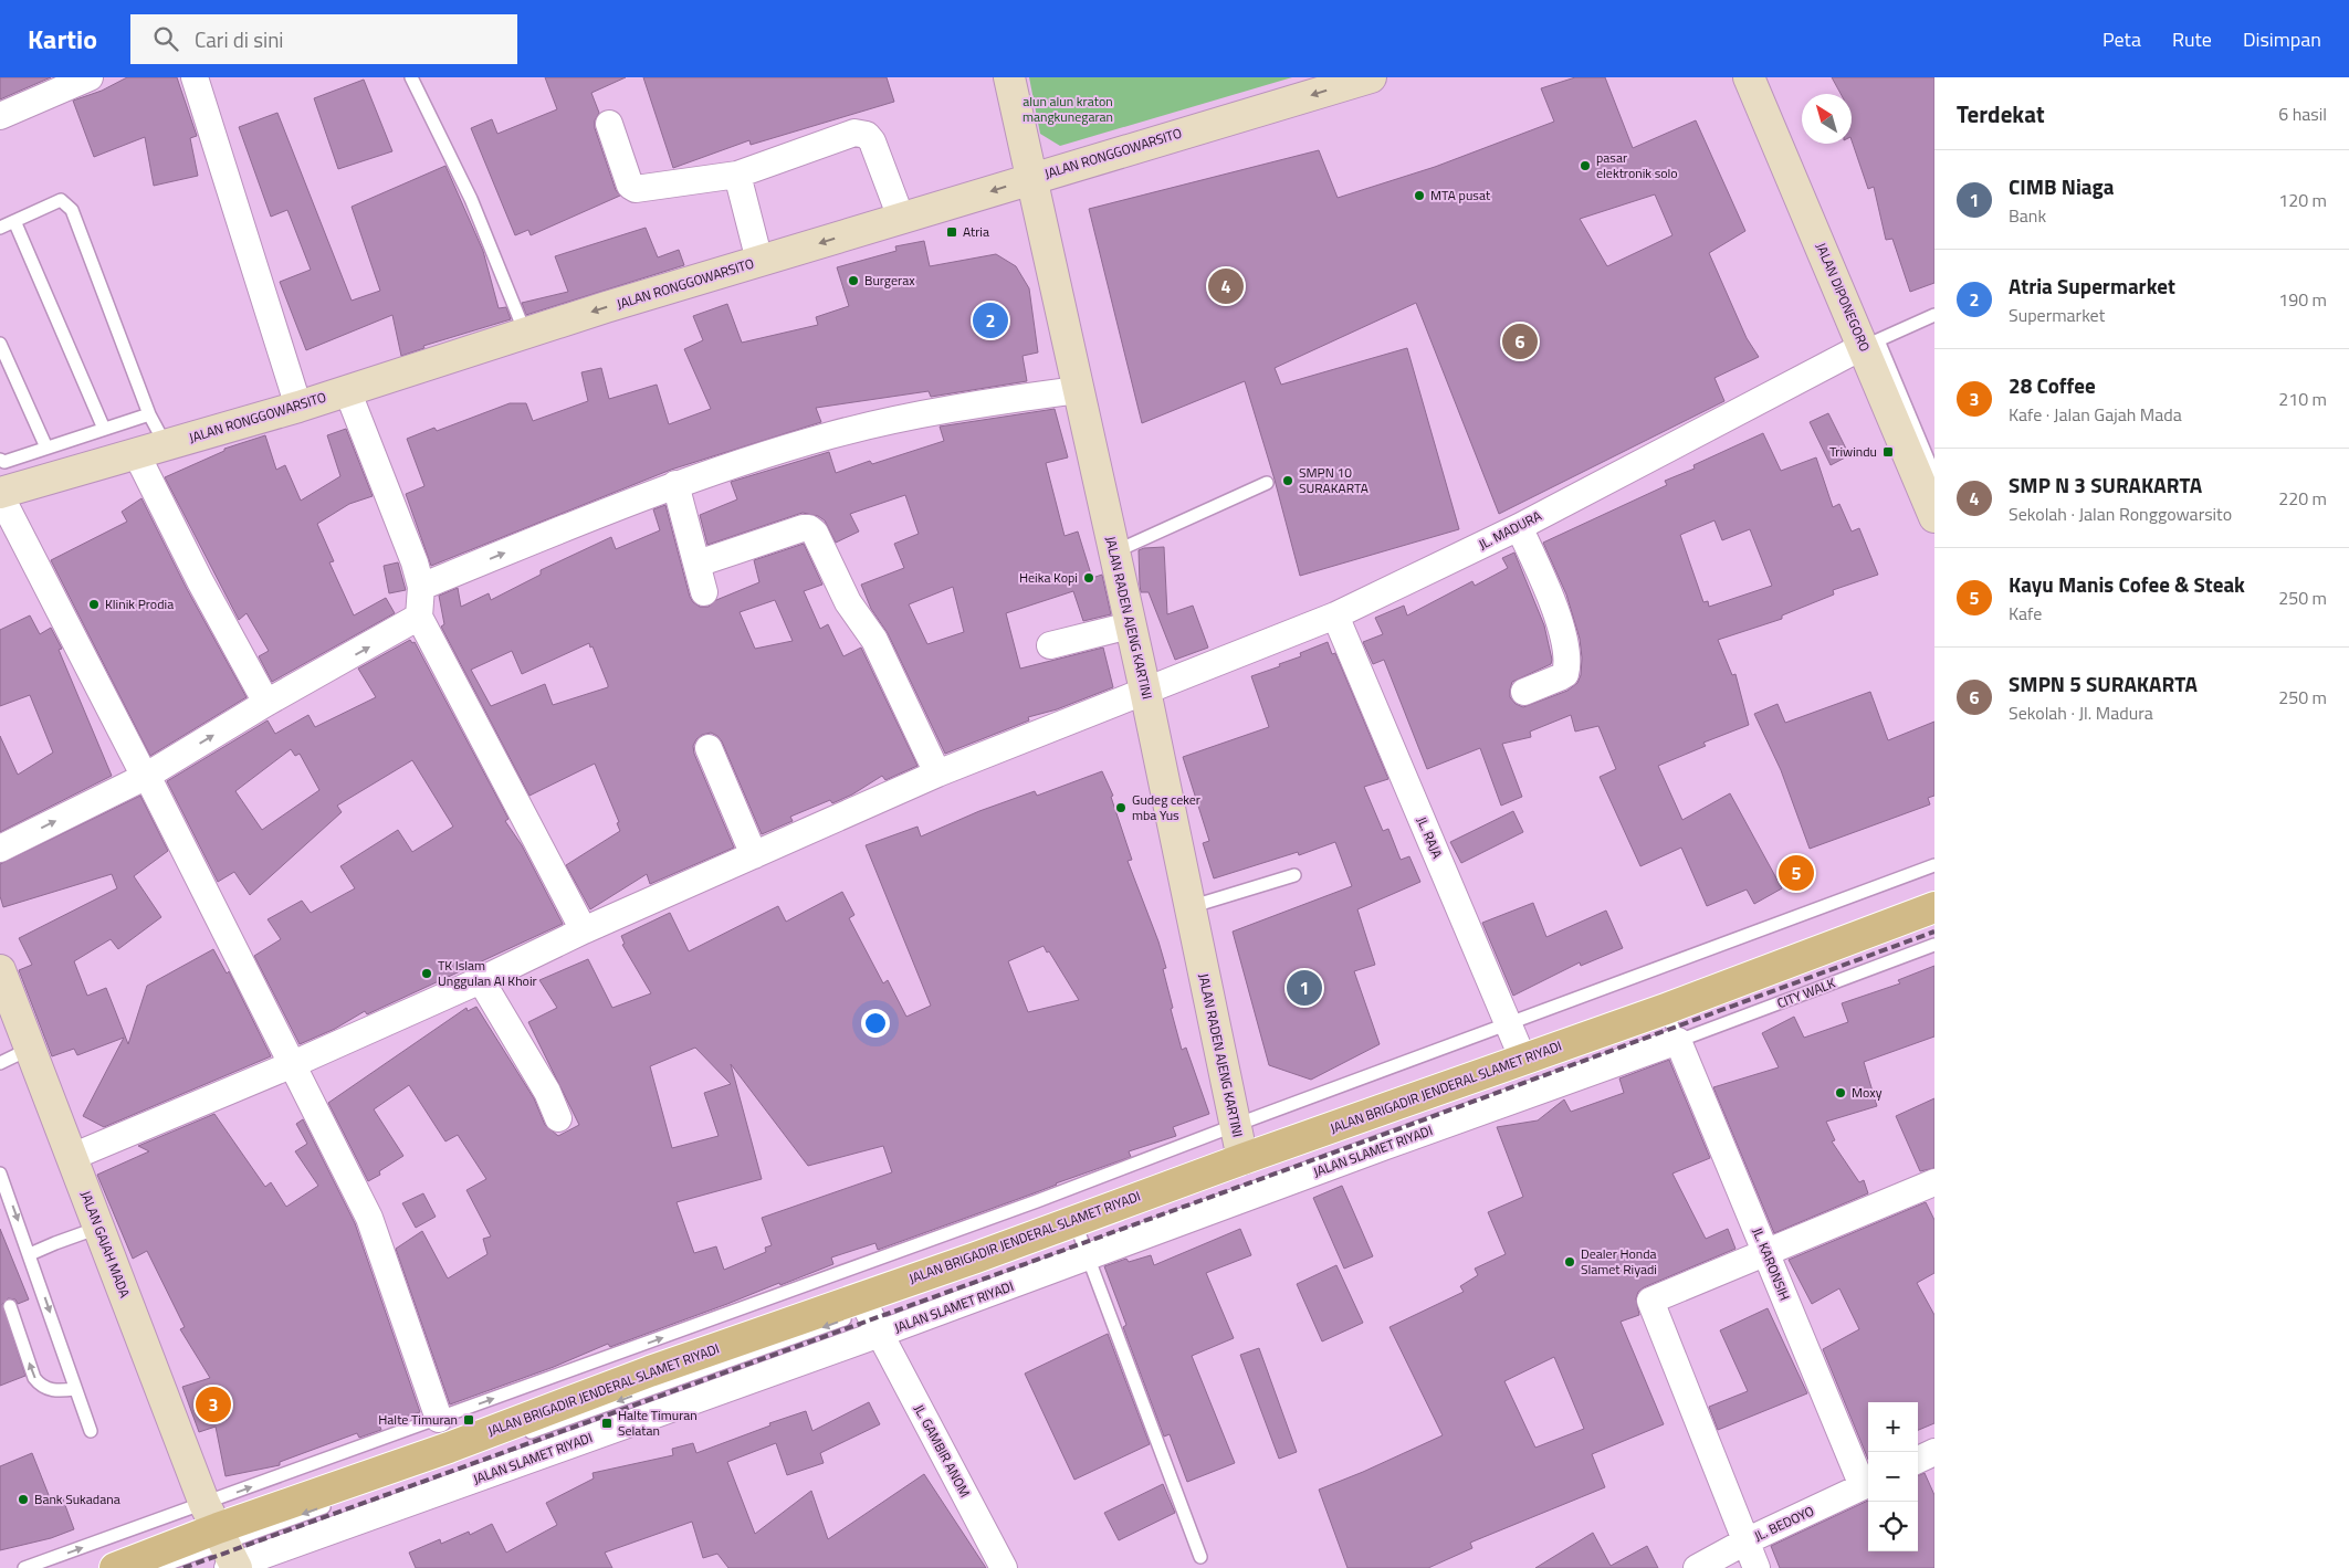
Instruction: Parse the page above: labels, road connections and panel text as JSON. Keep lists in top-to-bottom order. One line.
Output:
{"streets":{"main road":["JALAN RONGGOWARSITO","JALAN DIPONEGORO","JALAN RADEN AJENG KARTINI","JALAN BRIGADIR JENDERAL SLAMET RIYADI","JALAN GAJAH MADA"],"street":["JL. MADURA","JL. RAJA","JALAN SLAMET RIYADI","JL. KARONSIH","JL. GAMBIR ANOM","JL. BEDOYO"],"lane":["CITY WALK"]},"crossings":[["JALAN RONGGOWARSITO","JALAN RADEN AJENG KARTINI"],["JALAN DIPONEGORO","JL. MADURA"],["JL. MADURA","JALAN RADEN AJENG KARTINI"],["JL. MADURA","JL. RAJA"],["JL. MADURA","JALAN GAJAH MADA"],["JALAN RADEN AJENG KARTINI","JALAN BRIGADIR JENDERAL SLAMET RIYADI"],["JL. RAJA","JALAN BRIGADIR JENDERAL SLAMET RIYADI"],["CITY WALK","JALAN BRIGADIR JENDERAL SLAMET RIYADI"],["CITY WALK","JALAN SLAMET RIYADI"],["CITY WALK","JL. KARONSIH"],["JALAN BRIGADIR JENDERAL SLAMET RIYADI","JALAN SLAMET RIYADI"],["JALAN BRIGADIR JENDERAL SLAMET RIYADI","JALAN GAJAH MADA"],["JALAN BRIGADIR JENDERAL SLAMET RIYADI","JL. KARONSIH"],["JALAN BRIGADIR JENDERAL SLAMET RIYADI","JL. GAMBIR ANOM"],["JALAN SLAMET RIYADI","JALAN GAJAH MADA"],["JALAN SLAMET RIYADI","JL. KARONSIH"],["JALAN SLAMET RIYADI","JL. GAMBIR ANOM"],["JL. KARONSIH","JL. BEDOYO"]],"one_way":["JALAN RONGGOWARSITO"],"parks":["alun alun kraton mangkunegaran"],"places":{"other":["pasar elektronik solo","MTA pusat","Burgerax","SMPN 10 SURAKARTA","Heika Kopi","Klinik Prodia","Gudeg ceker mba Yus","TK Islam Unggulan Al Khoir","Moxy","Dealer Honda Slamet Riyadi","Bank Sukadana"],"transit":["Atria","Triwindu","Halte Timuran","Halte Timuran Selatan"]},"north":"top left","page":{"header":"Kartio","search":"Cari di sini","nav":["Peta","Rute","Disimpan"],"heading":["Terdekat","6 hasil"],"list":[{"mark":"1","name":"CIMB Niaga","note":"Bank","value":"120 m"},{"mark":"2","name":"Atria Supermarket","note":"Supermarket","value":"190 m"},{"mark":"3","name":"28 Coffee","note":"Kafe · Jalan Gajah Mada","value":"210 m"},{"mark":"4","name":"SMP N 3 SURAKARTA","note":"Sekolah · Jalan Ronggowarsito","value":"220 m"},{"mark":"5","name":"Kayu Manis Cofee & Steak","note":"Kafe","value":"250 m"},{"mark":"6","name":"SMPN 5 SURAKARTA","note":"Sekolah · Jl. Madura","value":"250 m"}],"pins":["4","2","6","5","1","3"],"map_buttons":["+","−"]}}
